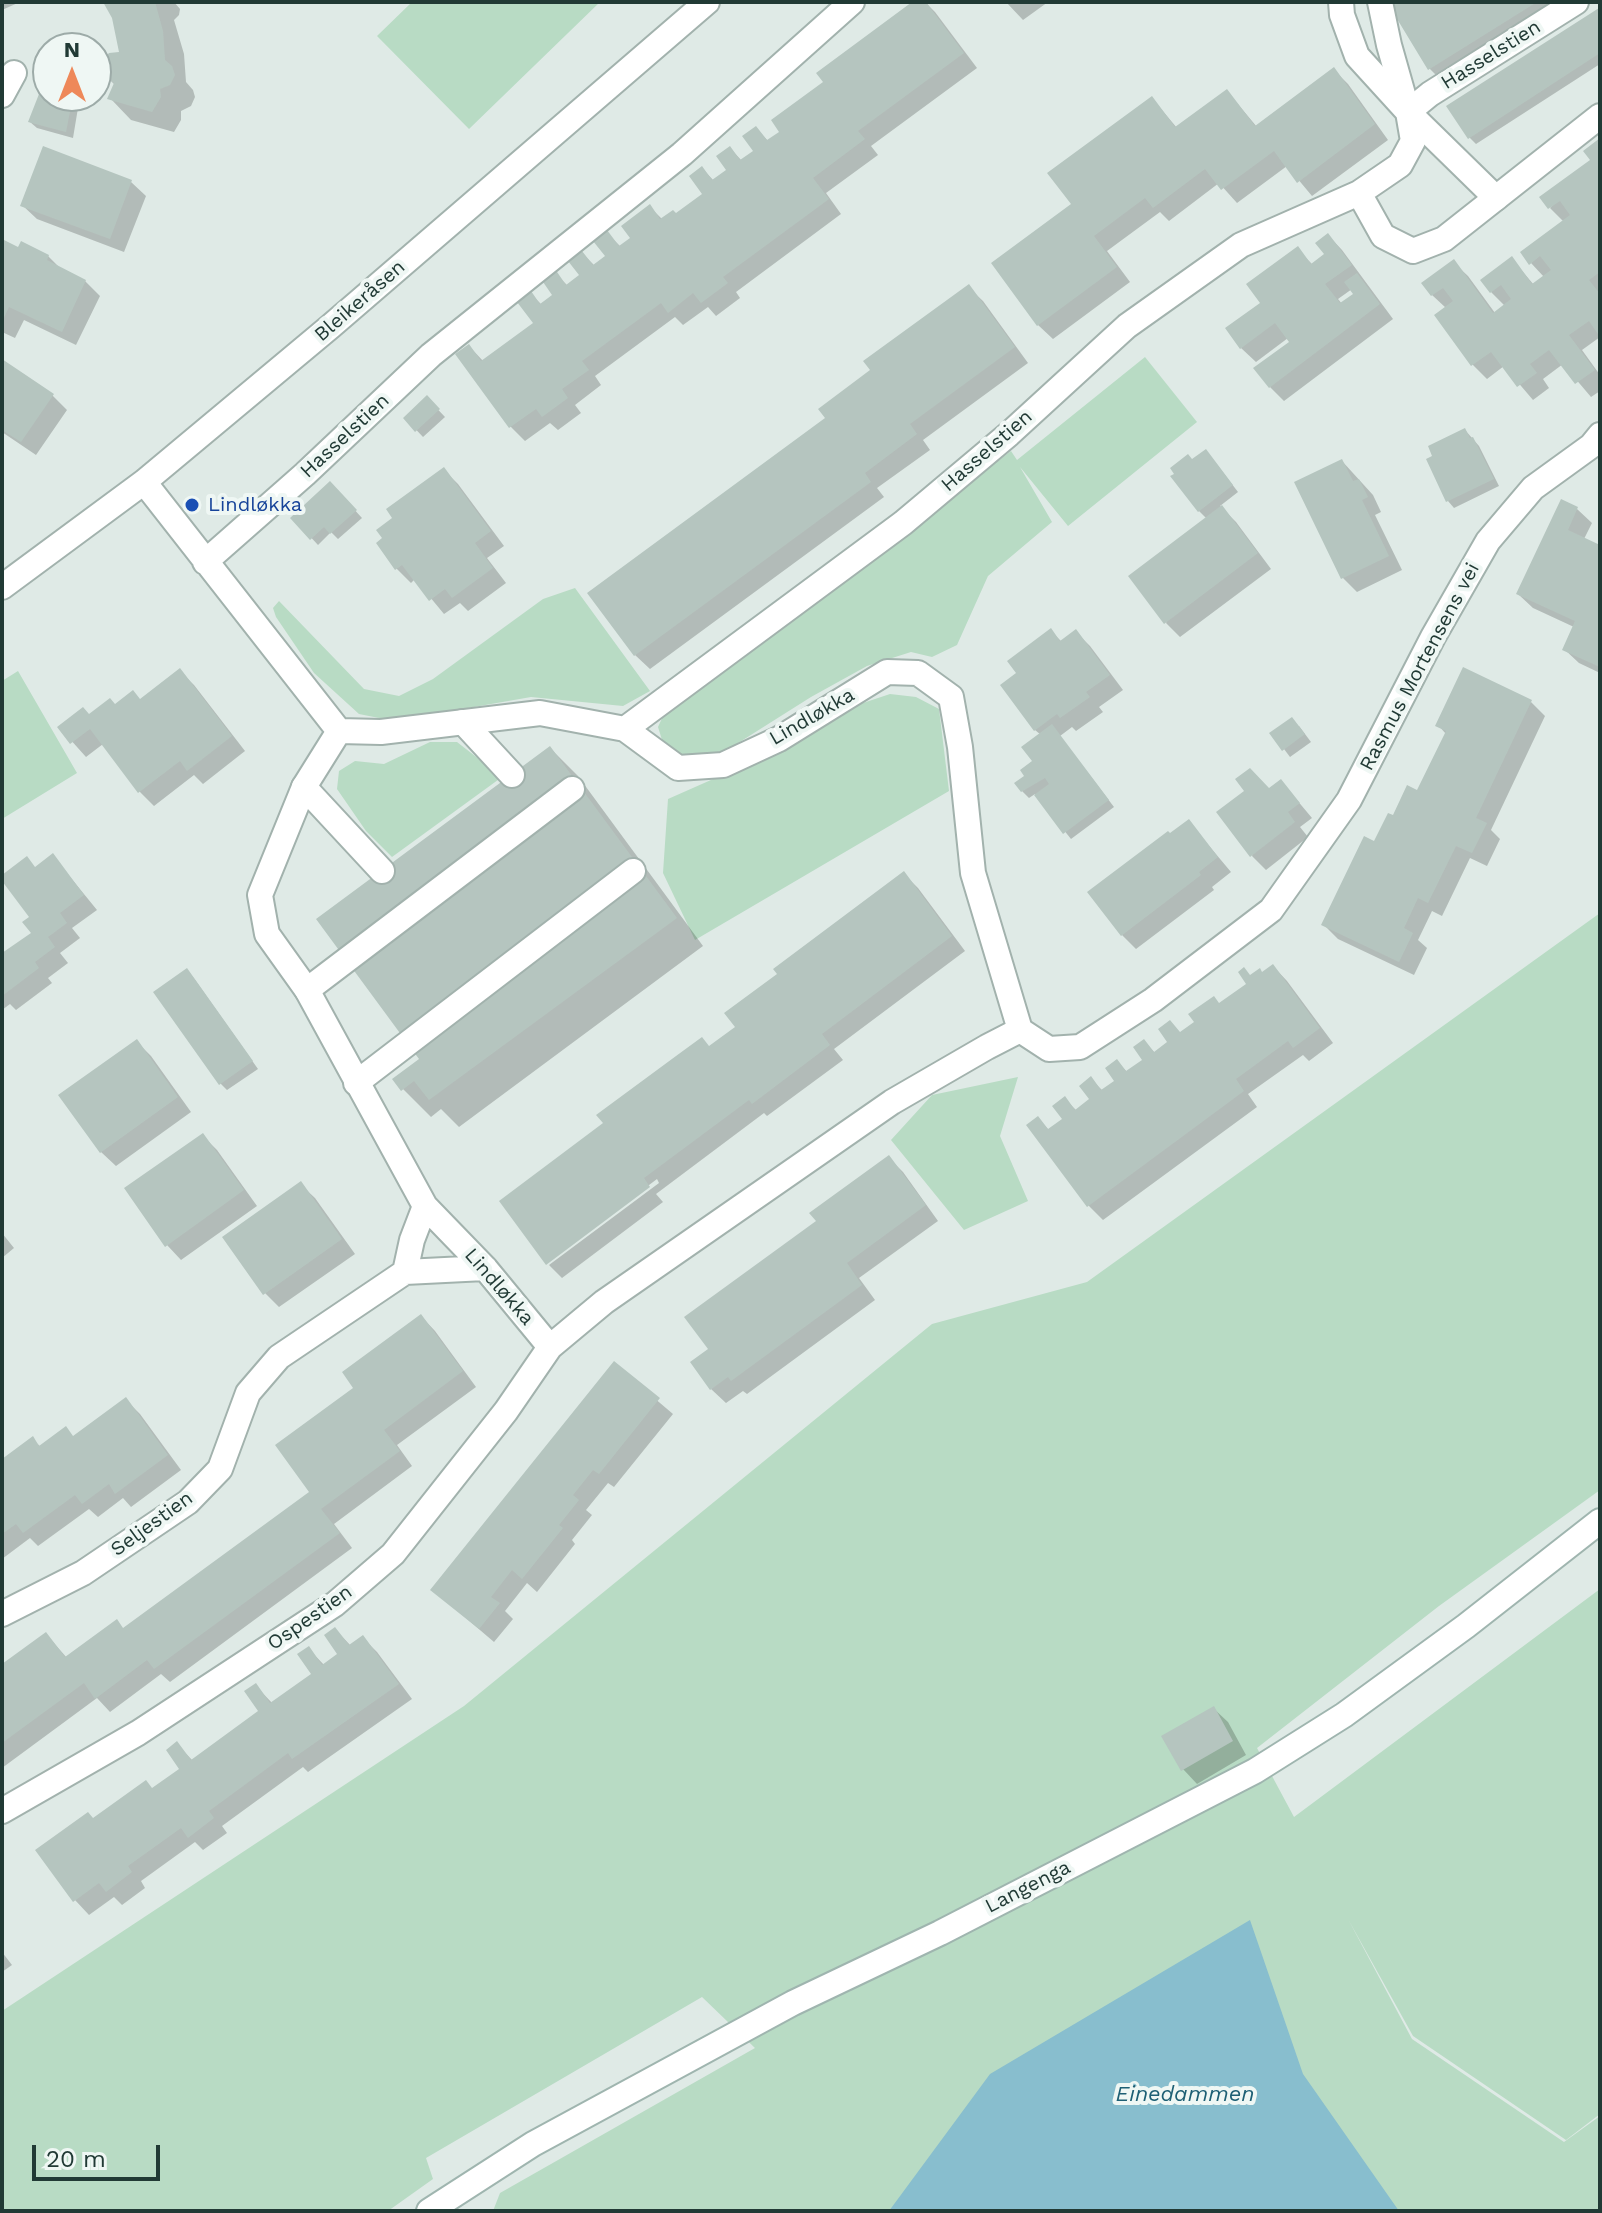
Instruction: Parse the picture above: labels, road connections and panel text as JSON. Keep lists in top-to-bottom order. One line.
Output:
{"streets":{"street":["Hasselstien","Bleikeråsen","Rasmus Mortensens vei","Lindløkka","Seljestien","Ospestien","Langenga"]},"crossings":[["Hasselstien","Lindløkka"],["Rasmus Mortensens vei","Lindløkka"],["Lindløkka","Ospestien"]],"water":["Einedammen"],"places":["Lindløkka"],"scale_bar":"20 m","north":"top"}
